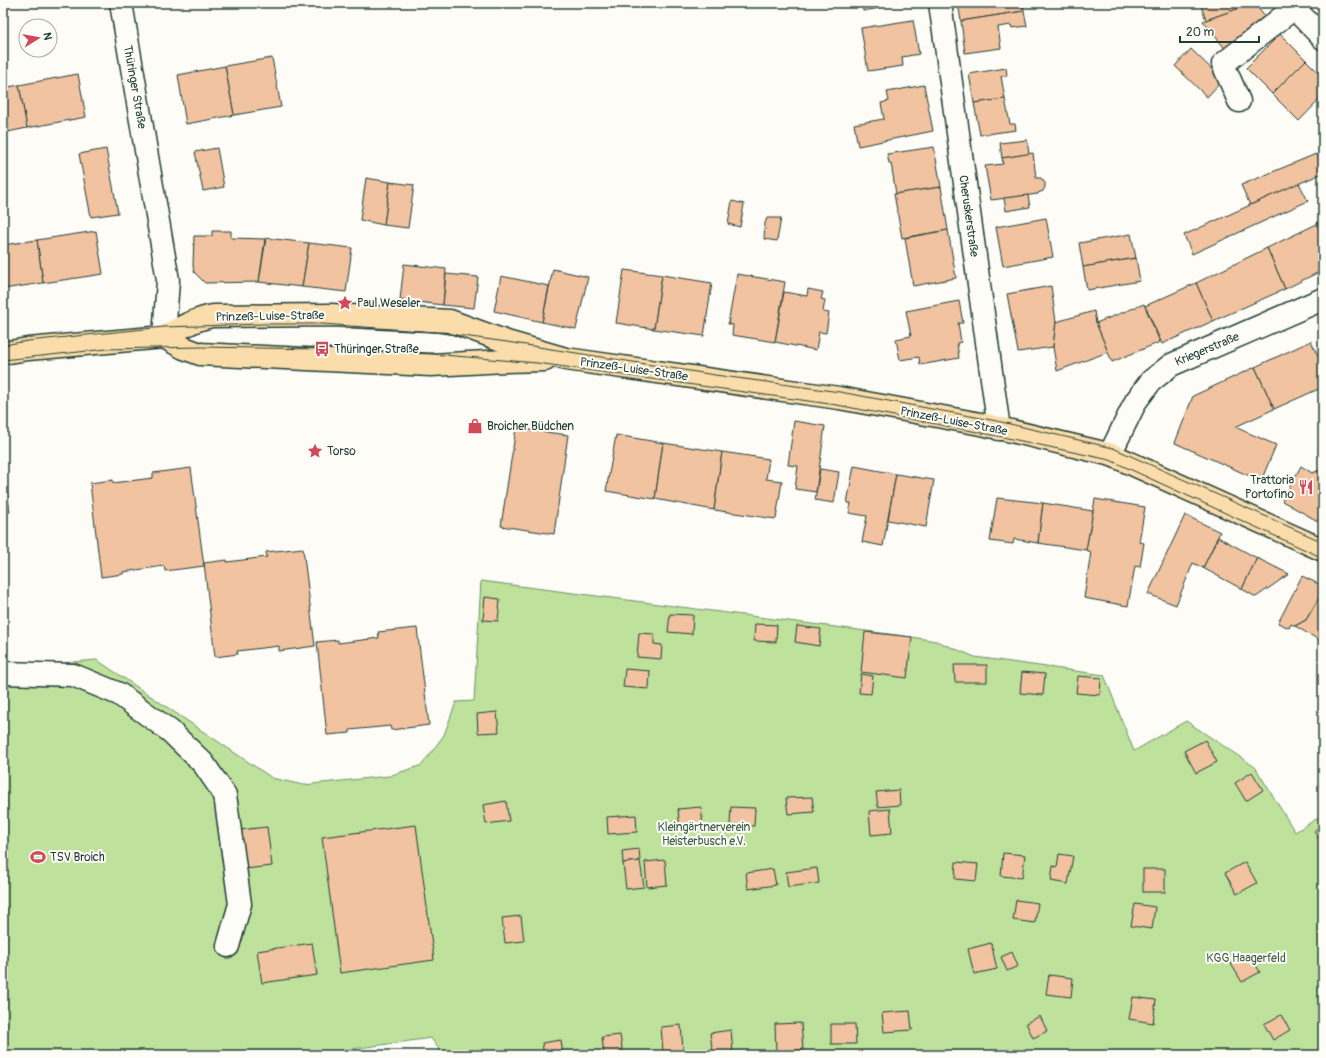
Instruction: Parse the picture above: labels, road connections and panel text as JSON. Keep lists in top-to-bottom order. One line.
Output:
{"streets":{"main road":["Prinzeß-Luise-Straße"],"street":["Thüringer Straße","Cheruskerstraße","Kriegerstraße"]},"crossings":[["Thüringer Straße","Prinzeß-Luise-Straße"],["Cheruskerstraße","Prinzeß-Luise-Straße"],["Prinzeß-Luise-Straße","Kriegerstraße"]],"parks":["Kleingärtnerverein Heisterbusch e.V.","KGG Haagerfeld"],"places":{"place":["Paul Weseler","Torso"],"bus stop":["Thüringer Straße"],"shop":["Broicher Büdchen"],"restaurant":["Trattoria Portofino"],"sports":["TSV Broich"]},"scale_bar":"20 m","north":"right"}
